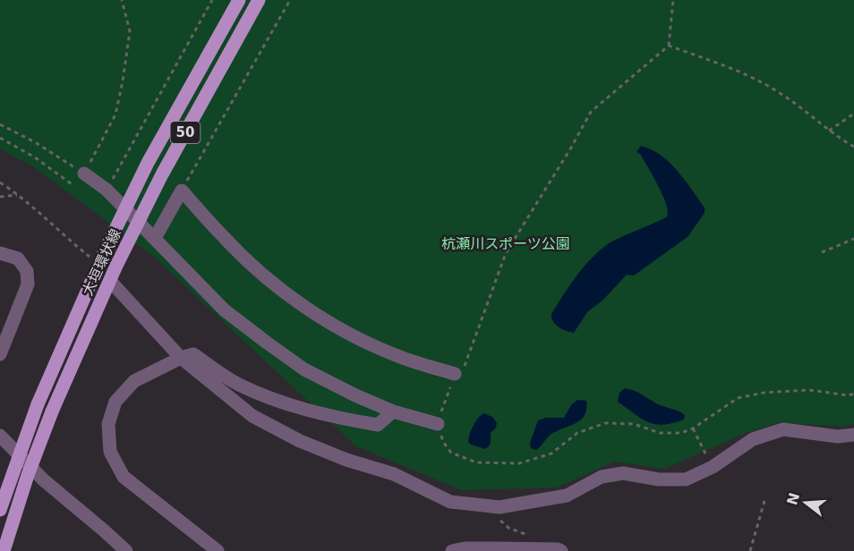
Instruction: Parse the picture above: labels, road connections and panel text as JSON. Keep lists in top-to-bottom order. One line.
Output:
{"streets":{"main road":["50","大垣環状線"]},"parks":["杭瀬川スポーツ公園"],"north":"left"}
